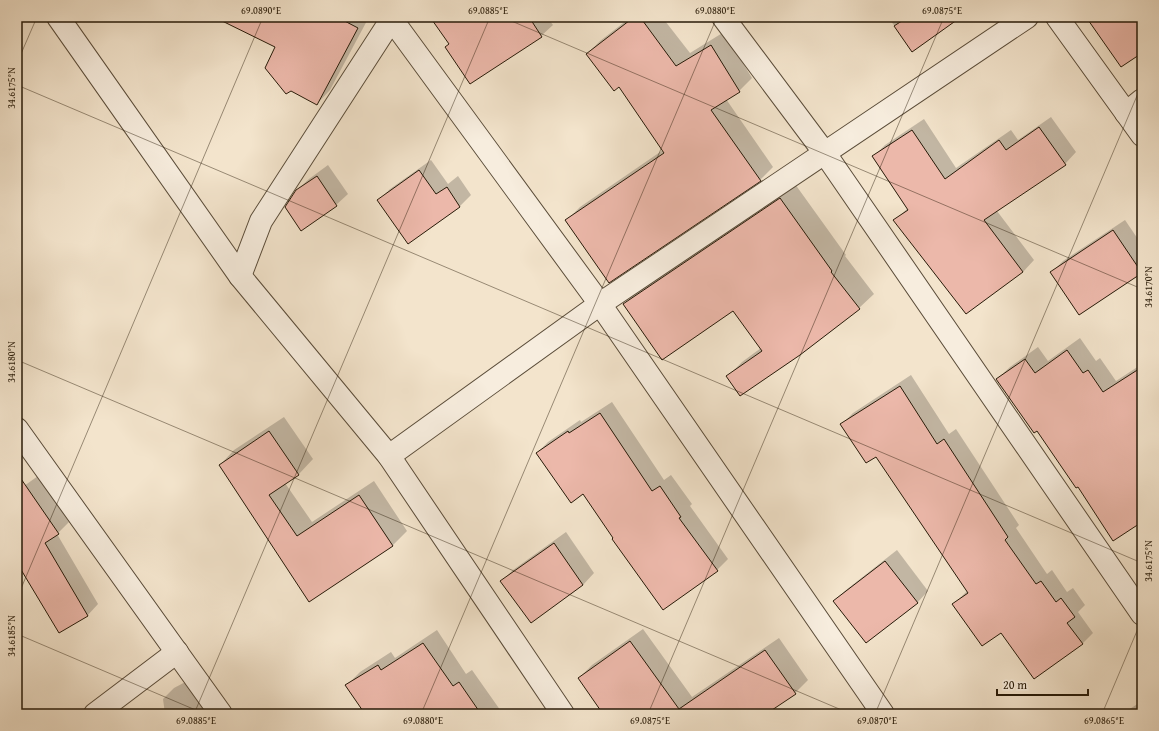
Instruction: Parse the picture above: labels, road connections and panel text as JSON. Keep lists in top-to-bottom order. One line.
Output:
{"scale_bar":"20 m","coordinates":["69.0890°E","69.0885°E","69.0880°E","69.0875°E","34.6175°N","34.6170°N","34.6180°N","34.6185°N","69.0870°E","69.0865°E"]}
